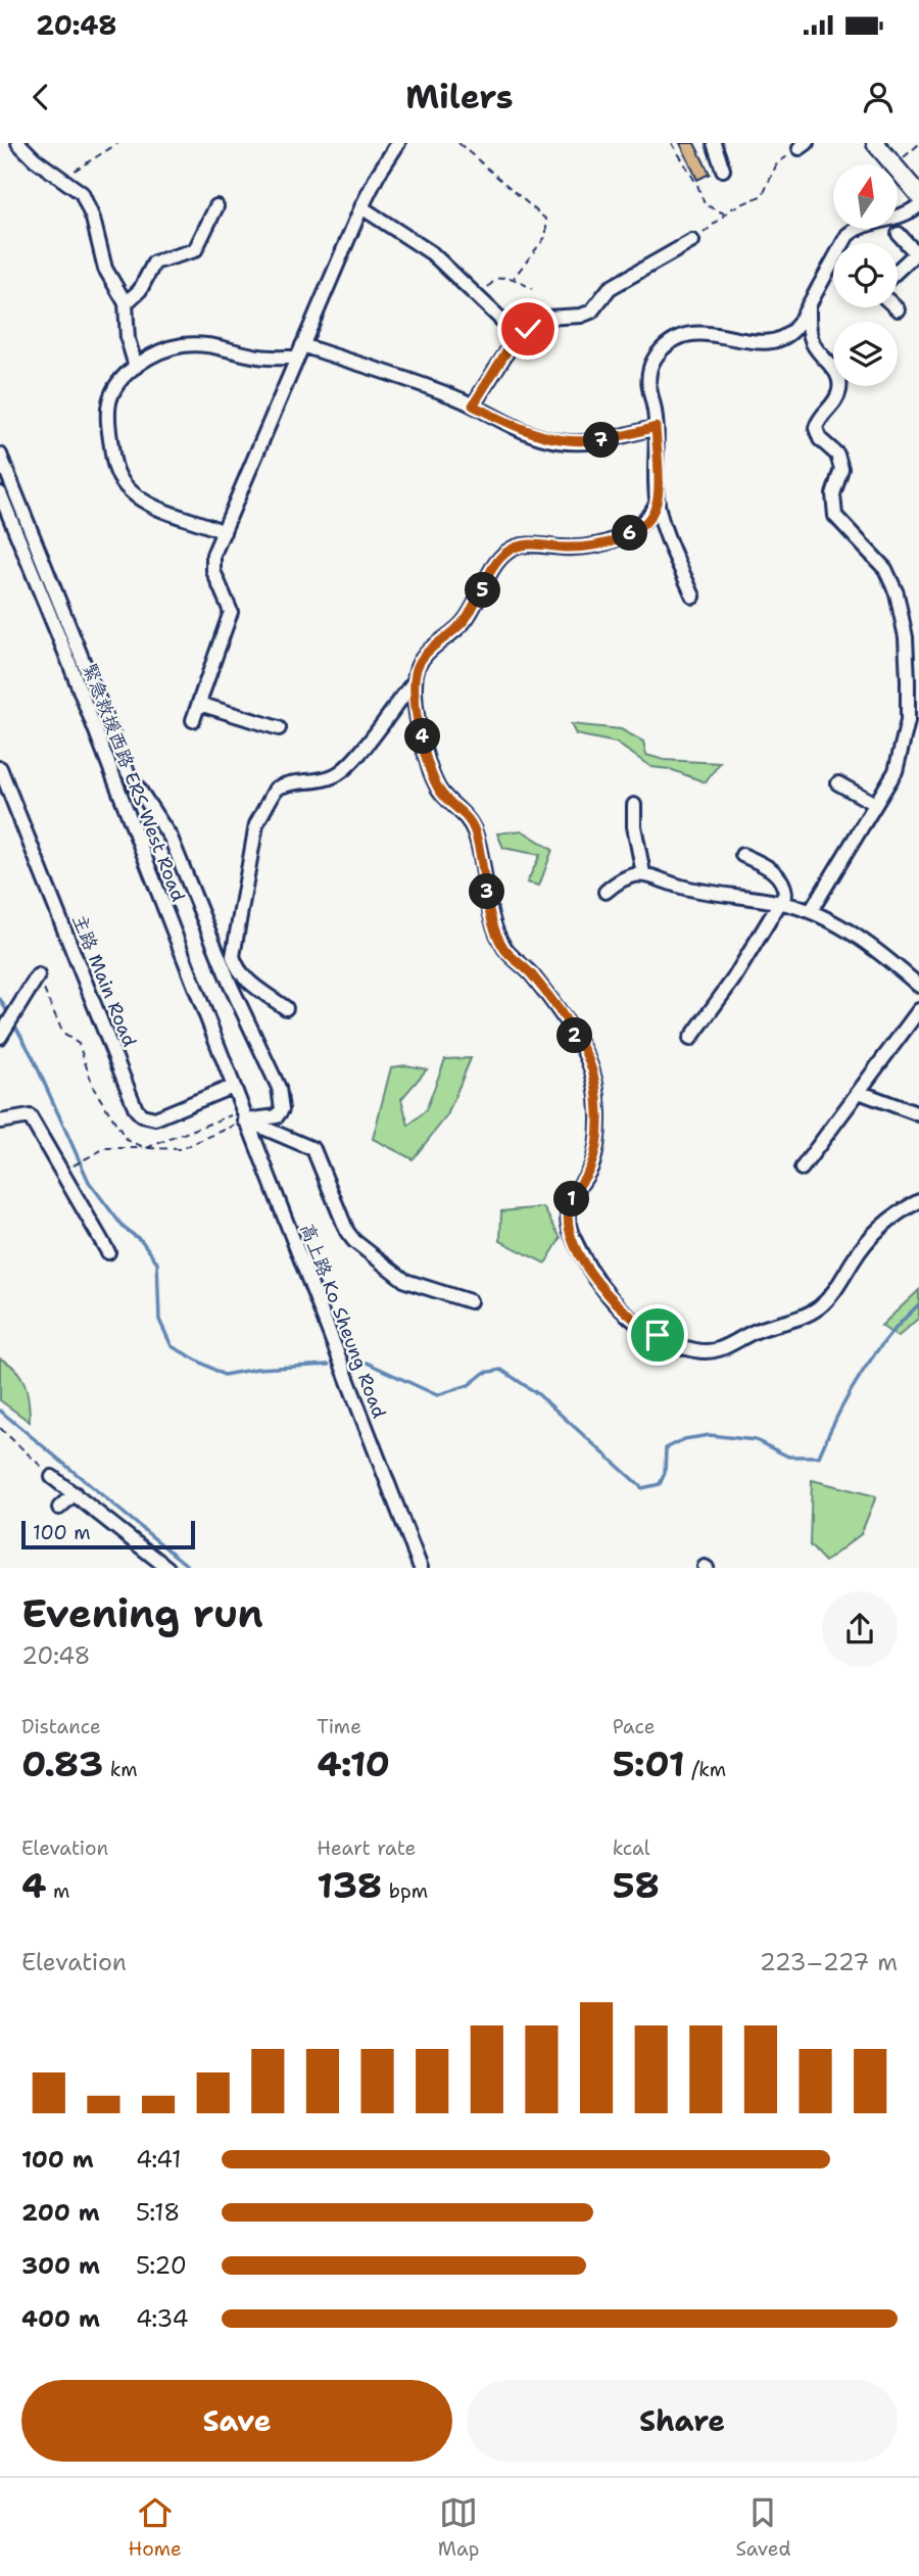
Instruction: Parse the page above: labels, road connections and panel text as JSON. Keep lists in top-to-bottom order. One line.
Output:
{"streets":{"street":["緊急救援西路 ERS West Road","主路 Main Road","高上路 Ko Sheung Road"]},"crossings":[["緊急救援西路 ERS West Road","主路 Main Road"],["緊急救援西路 ERS West Road","高上路 Ko Sheung Road"],["主路 Main Road","高上路 Ko Sheung Road"]],"scale_bar":"100 m","north":"top","page":{"status":"20:48","header":"Milers","pins":["7","6","5","4","3","2","1"],"scale":"100 m","heading":["Evening run","20:48"],"stats":[["Distance","0.83 km"],["Time","4:10"],["Pace","5:01 /km"],["Elevation","4 m"],["Heart rate","138 bpm"],["kcal","58"]],"chart":["Elevation","223–227 m"],"list":[{"name":"100 m","note":"4:41"},{"name":"200 m","note":"5:18"},{"name":"300 m","note":"5:20"},{"name":"400 m","note":"4:34"}],"buttons":["Save","Share"],"tabs":["Home","Map","Saved"]}}
